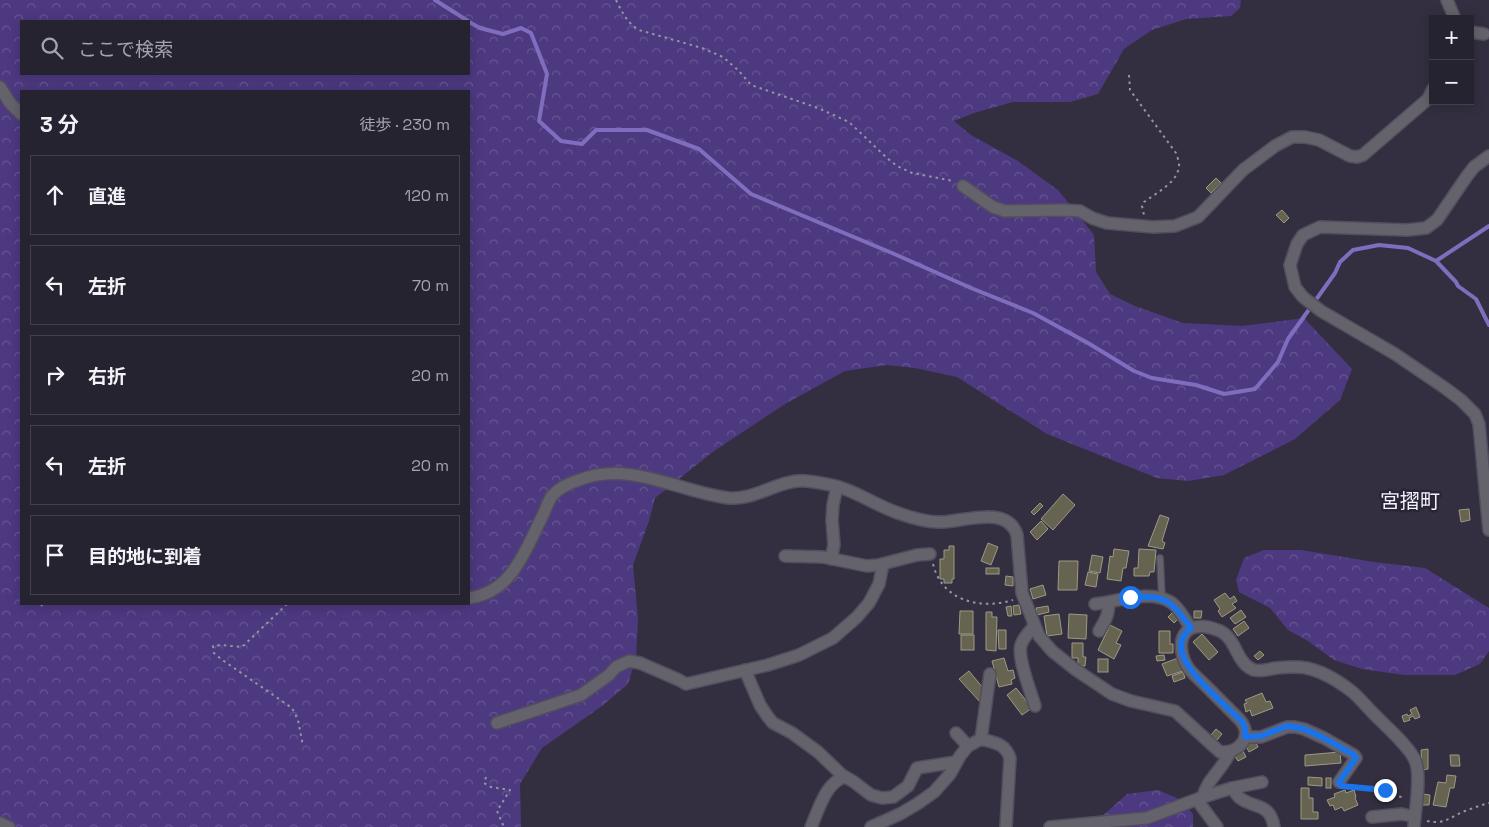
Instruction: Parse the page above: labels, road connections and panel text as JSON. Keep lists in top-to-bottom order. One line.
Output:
{"districts":["宮摺町"],"page":{"map_buttons":["+","−"],"search":"ここで検索","heading":["3 分","徒歩 · 230 m"],"list":[["直進","120 m"],["左折","70 m"],["右折","20 m"],["左折","20 m"],"目的地に到着"]}}
